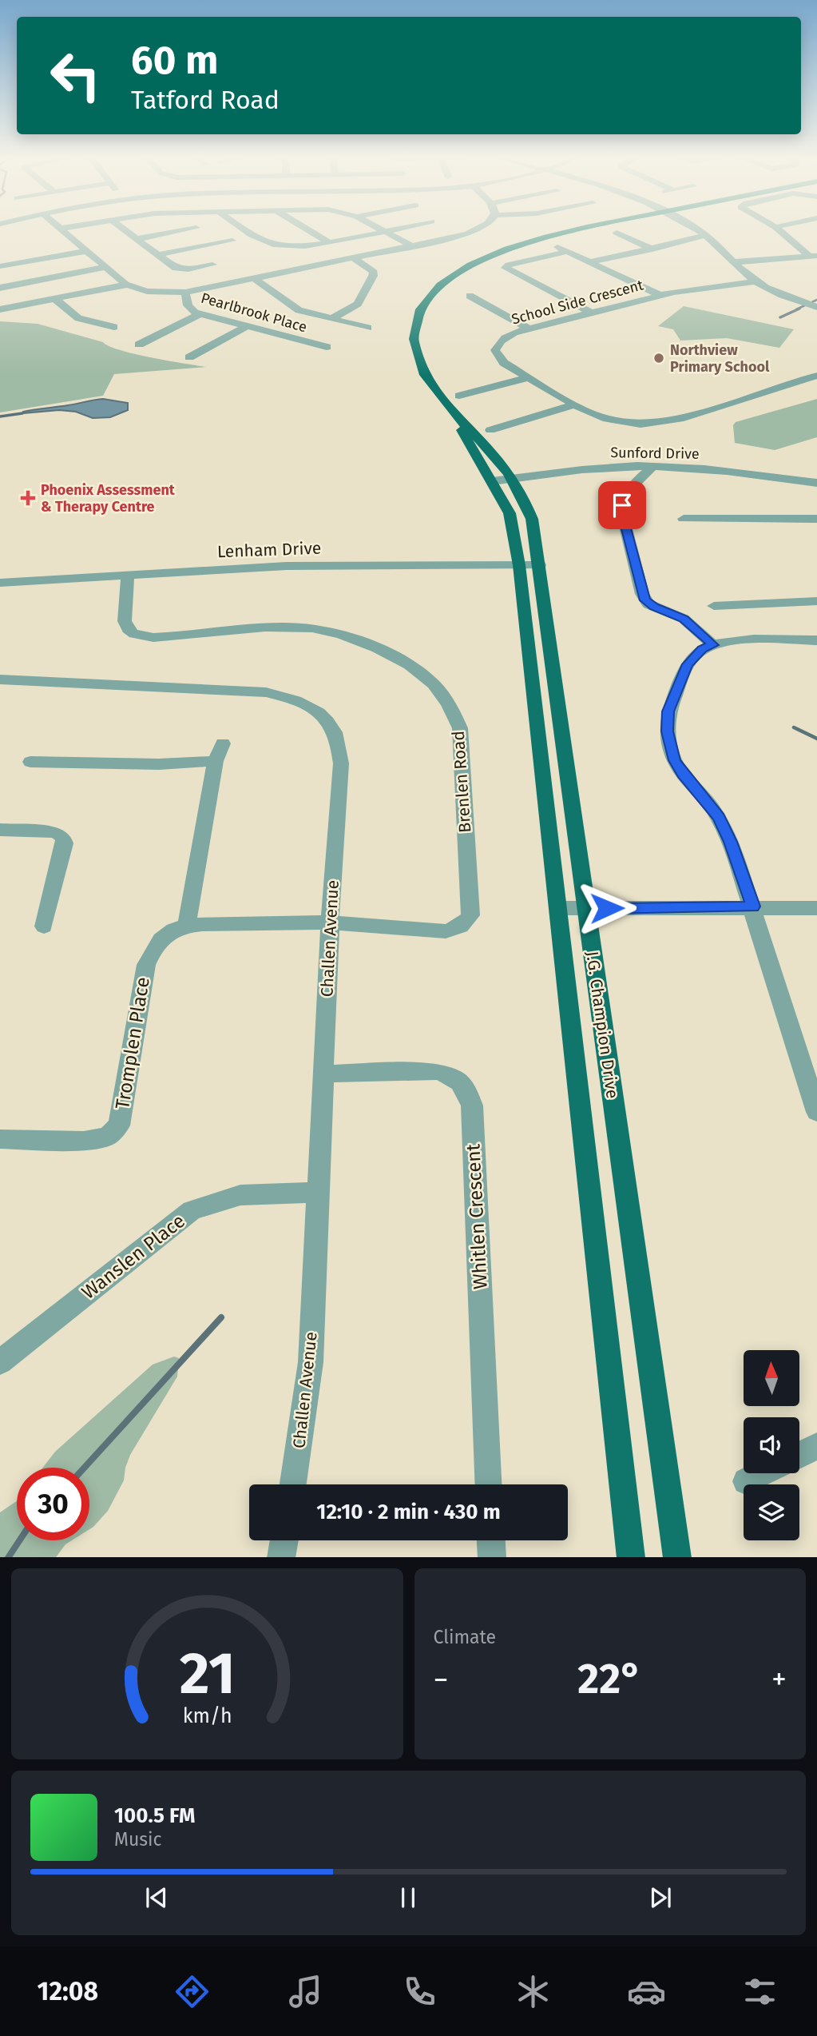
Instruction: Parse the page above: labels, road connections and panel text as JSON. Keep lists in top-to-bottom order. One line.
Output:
{"streets":{"main road":["J.G. Champion Drive"],"street":["School Side Crescent","Pearlbrook Place","Sunford Drive","Lenham Drive","Brenlen Road","Challen Avenue","Tromplen Place","Whitlen Crescent","Wanslen Place"]},"crossings":[["Sunford Drive","J.G. Champion Drive"],["Lenham Drive","Brenlen Road"],["Lenham Drive","J.G. Champion Drive"],["Brenlen Road","Challen Avenue"],["Brenlen Road","Tromplen Place"],["Challen Avenue","Tromplen Place"],["Challen Avenue","Whitlen Crescent"],["Challen Avenue","Wanslen Place"]],"places":{"other":["Northview Primary School"],"health":["Phoenix Assessment & Therapy Centre"]},"north":"top","page":{"turn":["60 m","Tatford Road"],"limit":"30","trip":"12:10 · 2 min · 430 m","tile":"Climate","heat":["−","22°","+"],"song":["100.5 FM","Music"],"tabs":"12:08","gauge":["21","km/h"]}}
